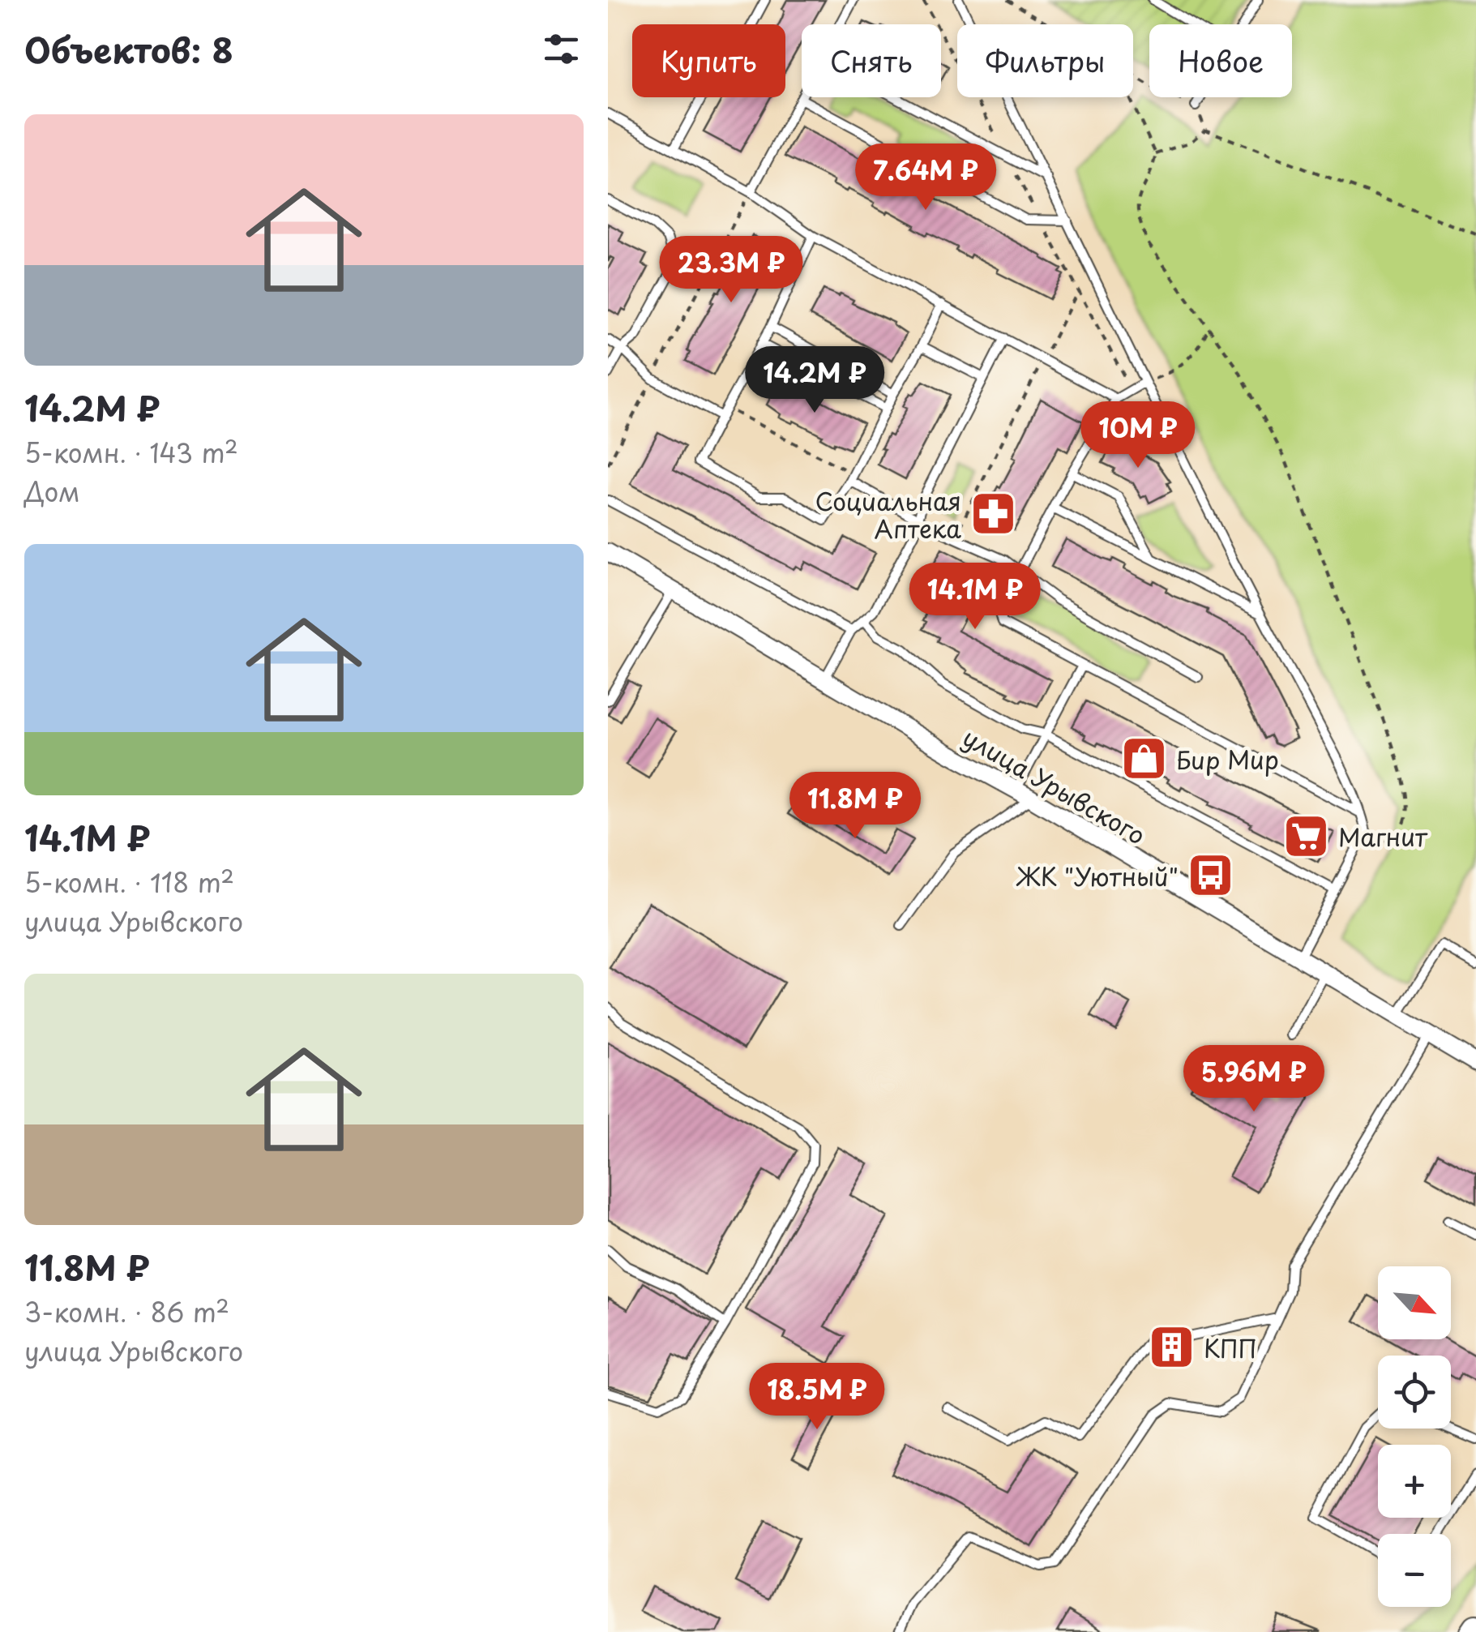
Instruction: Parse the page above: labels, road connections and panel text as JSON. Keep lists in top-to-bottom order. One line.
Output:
{"streets":{"street":["улица Урывского"]},"places":{"pharmacy":["Социальная Аптека"],"shop":["Бир Мир"],"supermarket":["Магнит"],"bus stop":["ЖК \"Уютный\""],"building":["КПП"]},"north":"bottom right","page":{"heading":"Объектов: 8","chip":["Купить","Снять","Фильтры","Новое"],"list":[{"name":"14.2M ₽","note":"5-комн. · 143 m² · Дом"},{"name":"14.1M ₽","note":"5-комн. · 118 m² · улица Урывского"},{"name":"11.8M ₽","note":"3-комн. · 86 m² · улица Урывского"}],"price":["7.64M ₽","23.3M ₽","14.2M ₽","10M ₽","14.1M ₽","11.8M ₽","5.96M ₽","18.5M ₽"],"map_buttons":["+","−"]}}
